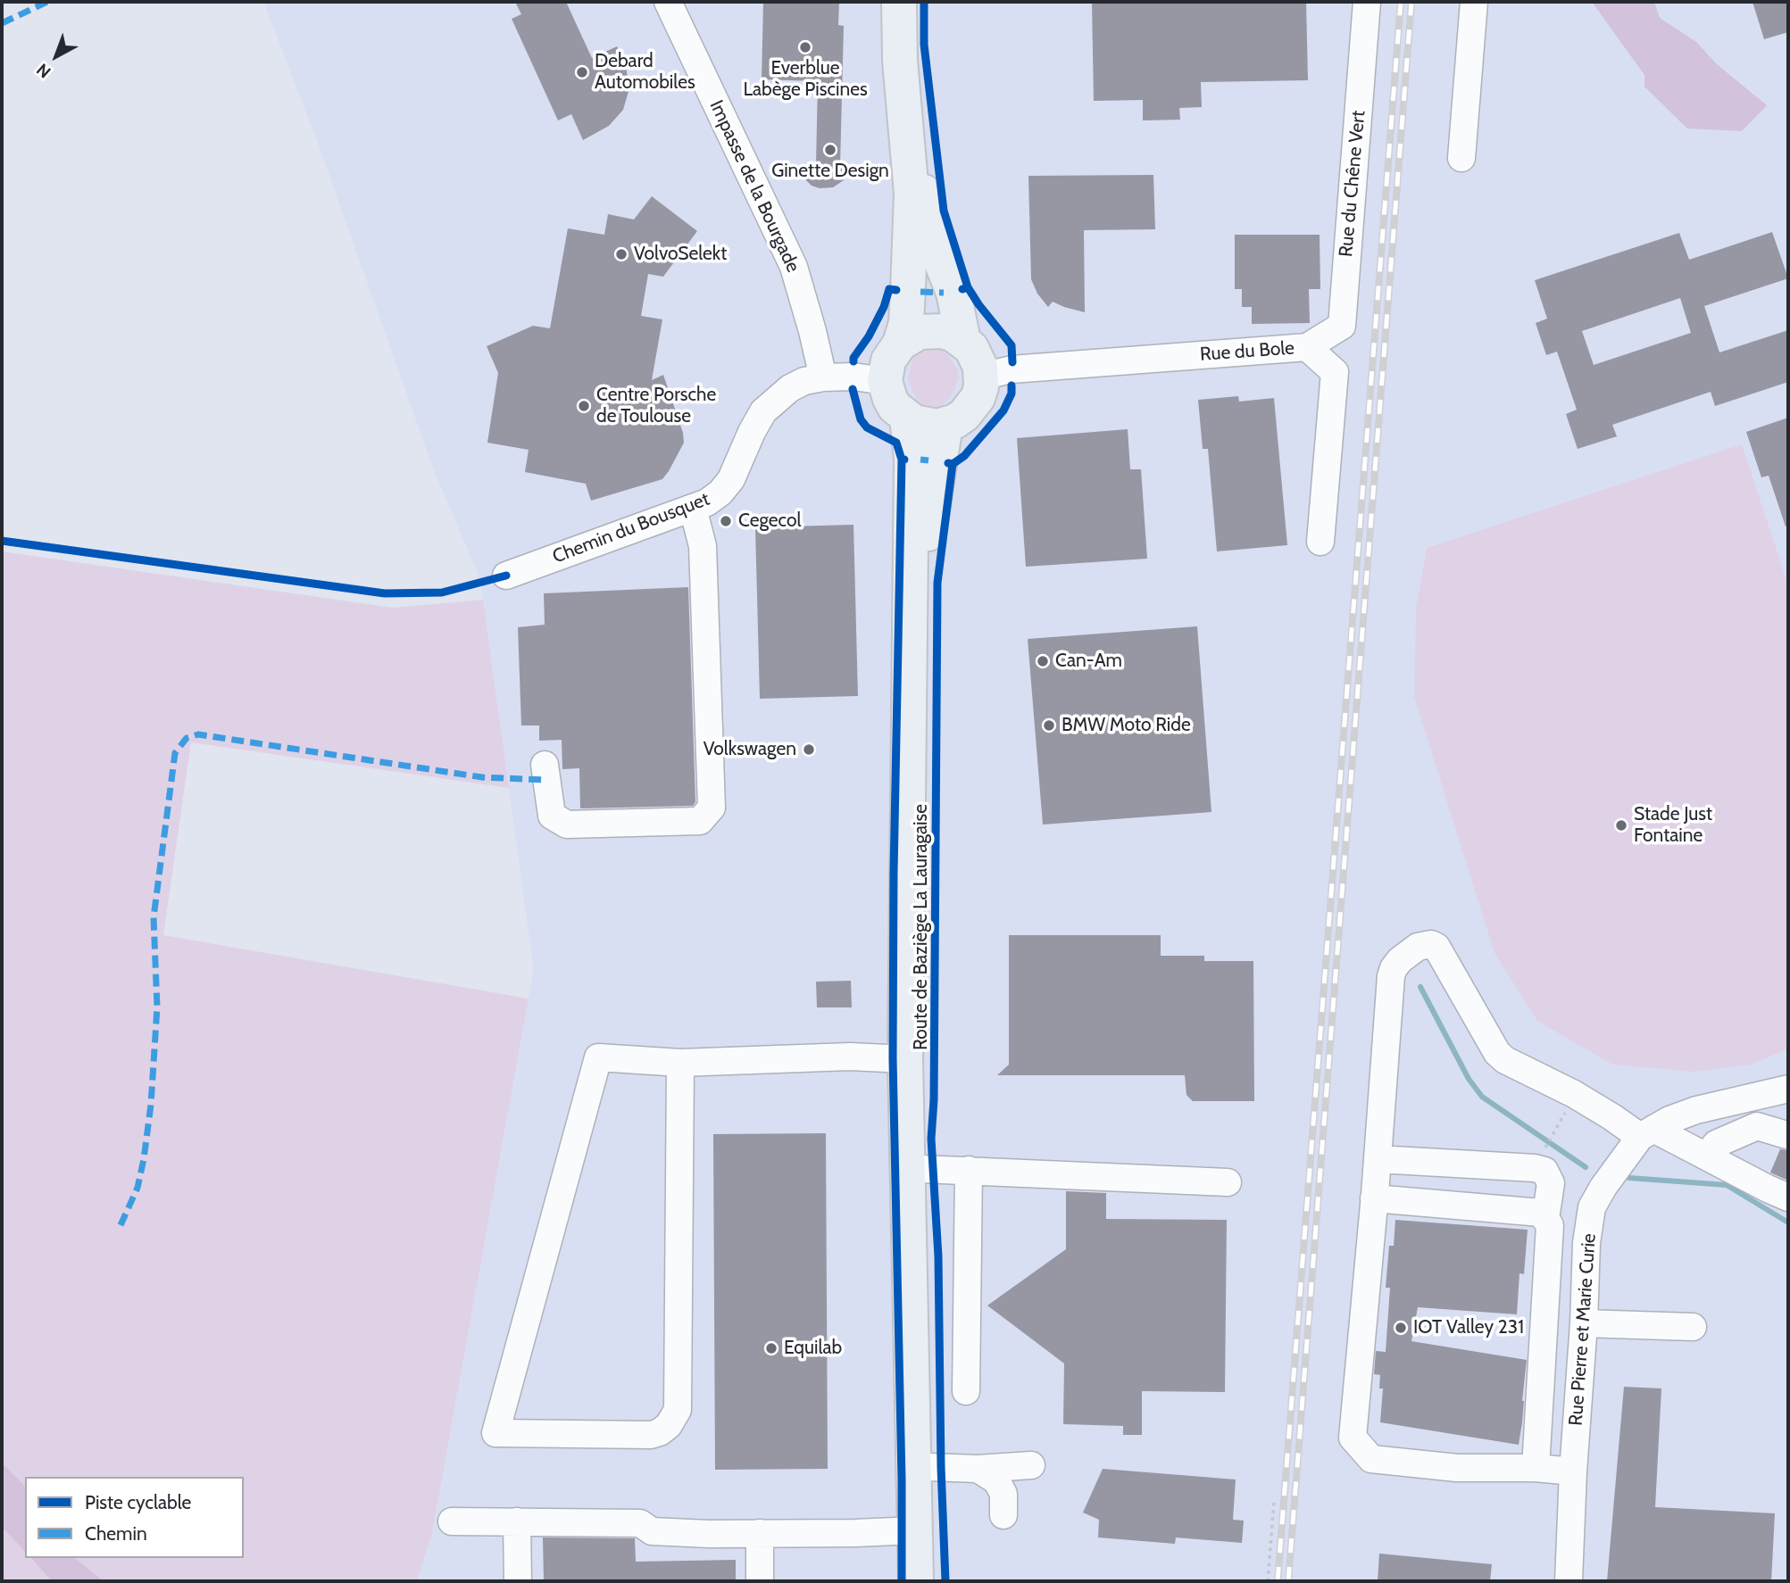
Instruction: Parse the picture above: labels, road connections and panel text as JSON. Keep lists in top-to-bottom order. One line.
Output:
{"streets":{"main road":["Route de Baziège La Lauragaise"],"street":["Rue du Chêne Vert","Impasse de la Bourgade","Rue du Bole","Chemin du Bousquet","Rue Pierre et Marie Curie"]},"crossings":[["Rue du Chêne Vert","Rue du Bole"],["Impasse de la Bourgade","Chemin du Bousquet"],["Rue du Bole","Chemin du Bousquet"],["Rue du Bole","Route de Baziège La Lauragaise"],["Chemin du Bousquet","Route de Baziège La Lauragaise"]],"places":["Everblue Labège Piscines","Debard Automobiles","Ginette Design","VolvoSelekt","Centre Porsche de Toulouse","Cegecol","Can-Am","BMW Moto Ride","Volkswagen","Stade Just Fontaine","IOT Valley 231","Equilab"],"legend":["Piste cyclable","Chemin"],"north":"bottom left"}
